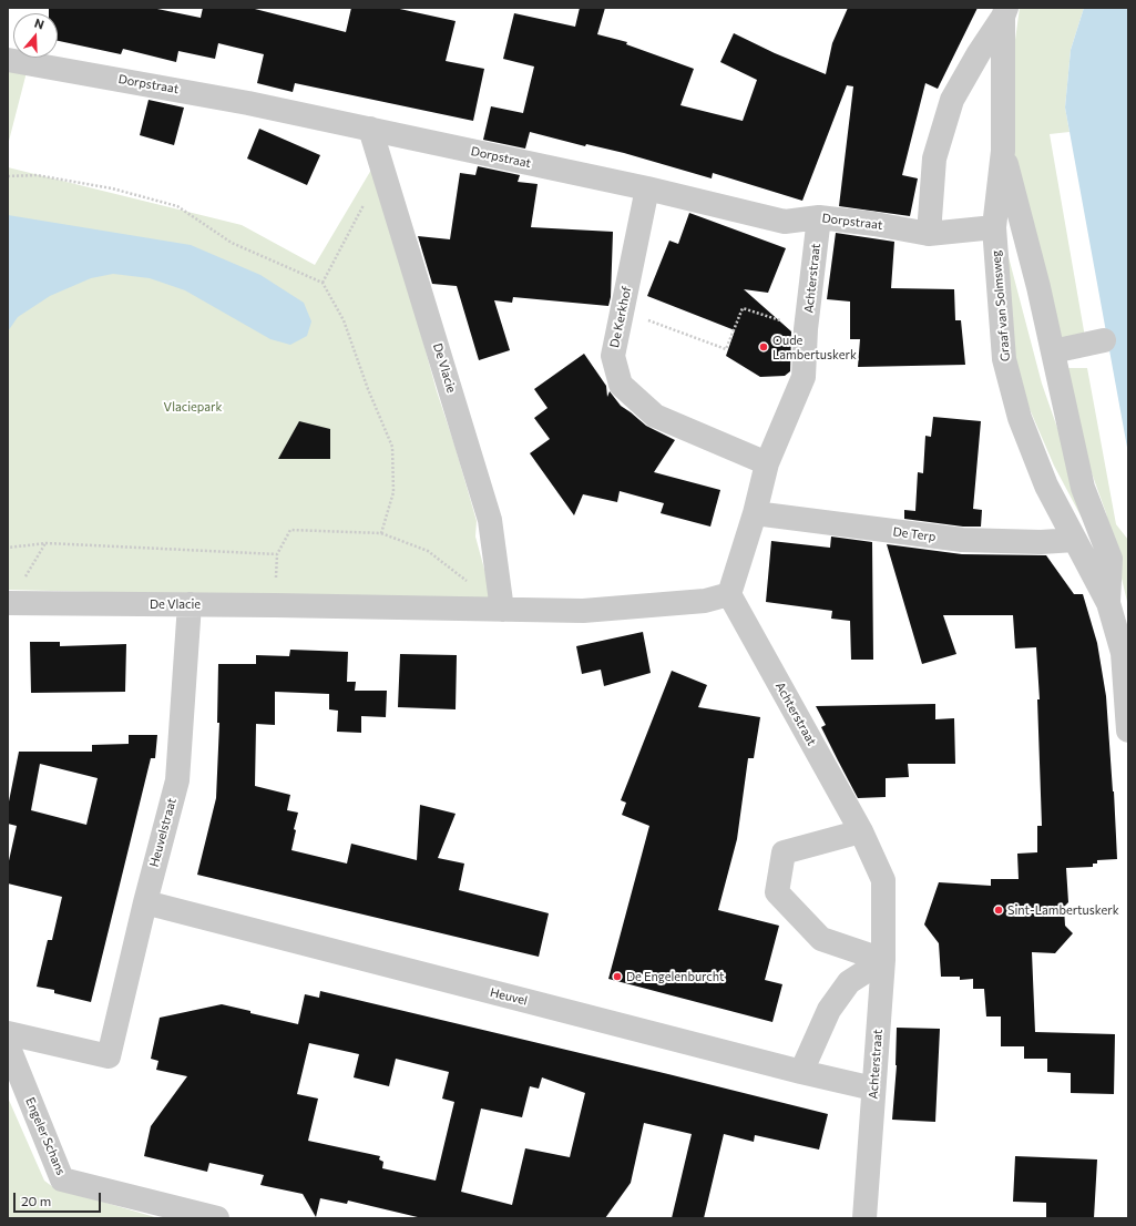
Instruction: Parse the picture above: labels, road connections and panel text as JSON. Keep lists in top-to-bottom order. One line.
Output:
{"streets":{"street":["Dorpstraat","Achterstraat","Graaf van Solmsweg","De Kerkhof","De Vlacie","De Terp","Heuvelstraat","Heuvel","Engeler Schans"]},"crossings":[["Dorpstraat","Achterstraat"],["Dorpstraat","Graaf van Solmsweg"],["Dorpstraat","De Kerkhof"],["Dorpstraat","De Vlacie"],["Achterstraat","De Kerkhof"],["Achterstraat","De Vlacie"],["Achterstraat","De Terp"],["Achterstraat","Heuvel"],["Graaf van Solmsweg","De Terp"],["De Vlacie","Heuvelstraat"],["Heuvelstraat","Heuvel"]],"parks":["Vlaciepark"],"places":["Oude Lambertuskerk","Sint-Lambertuskerk","De Engelenburcht"],"scale_bar":"20 m","north":"top"}
